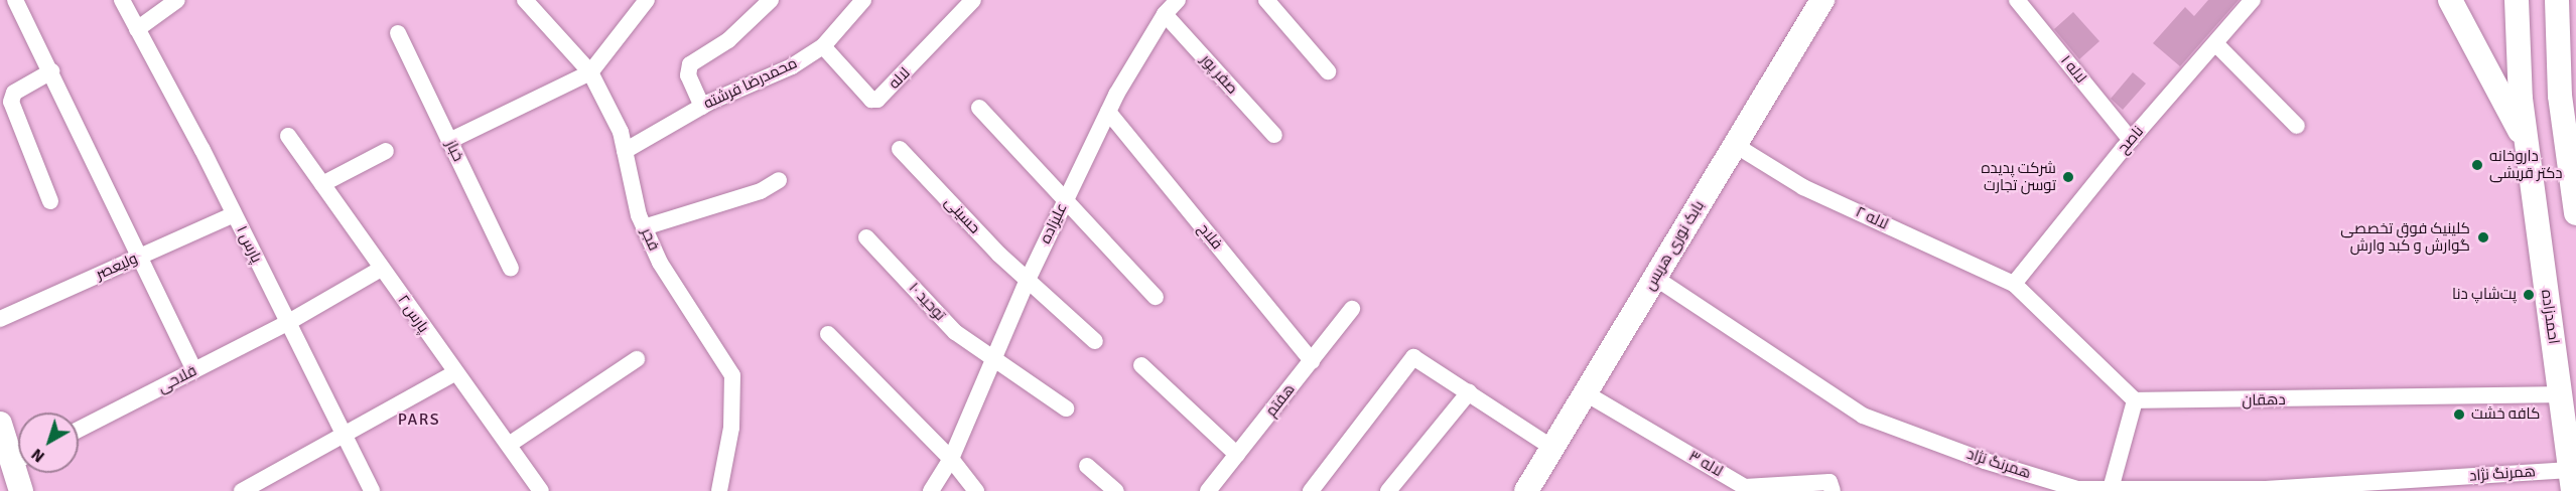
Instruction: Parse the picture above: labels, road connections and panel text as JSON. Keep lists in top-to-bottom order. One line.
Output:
{"streets":{"main road":["بابک نوری هریس","احمدزاده"],"street":["لاله ۱","صفر پور","لاله","محمدرضا فرشته","ناصح","خباز","حسینی","لاله ۲","علیزاده","فلاح","فجر","پارس ۱","ولیعصر","توحید ۱۰","پارس ۲","فلاحی","هفتم","دهقان","لاله ۳","همرنگ نژاد"]},"crossings":[["لاله ۱","ناصح"],["صفر پور","علیزاده"],["لاله","محمدرضا فرشته"],["محمدرضا فرشته","فجر"],["ناصح","لاله ۲"],["حسینی","علیزاده"],["لاله ۲","بابک نوری هریس"],["علیزاده","فلاح"],["علیزاده","توحید ۱۰"],["فلاح","هفتم"],["پارس ۱","ولیعصر"],["پارس ۱","فلاحی"],["بابک نوری هریس","لاله ۳"],["بابک نوری هریس","همرنگ نژاد"],["پارس ۲","فلاحی"],["احمدزاده","دهقان"],["احمدزاده","همرنگ نژاد"]],"districts":["PARS"],"places":["داروخانه دکتر قریشی","شرکت پدیده توسن تجارت","کلینیک فوق تخصصی گوارش و کبد وارش","پت‌شاپ دنا","کافه خشت"],"north":"bottom left"}
